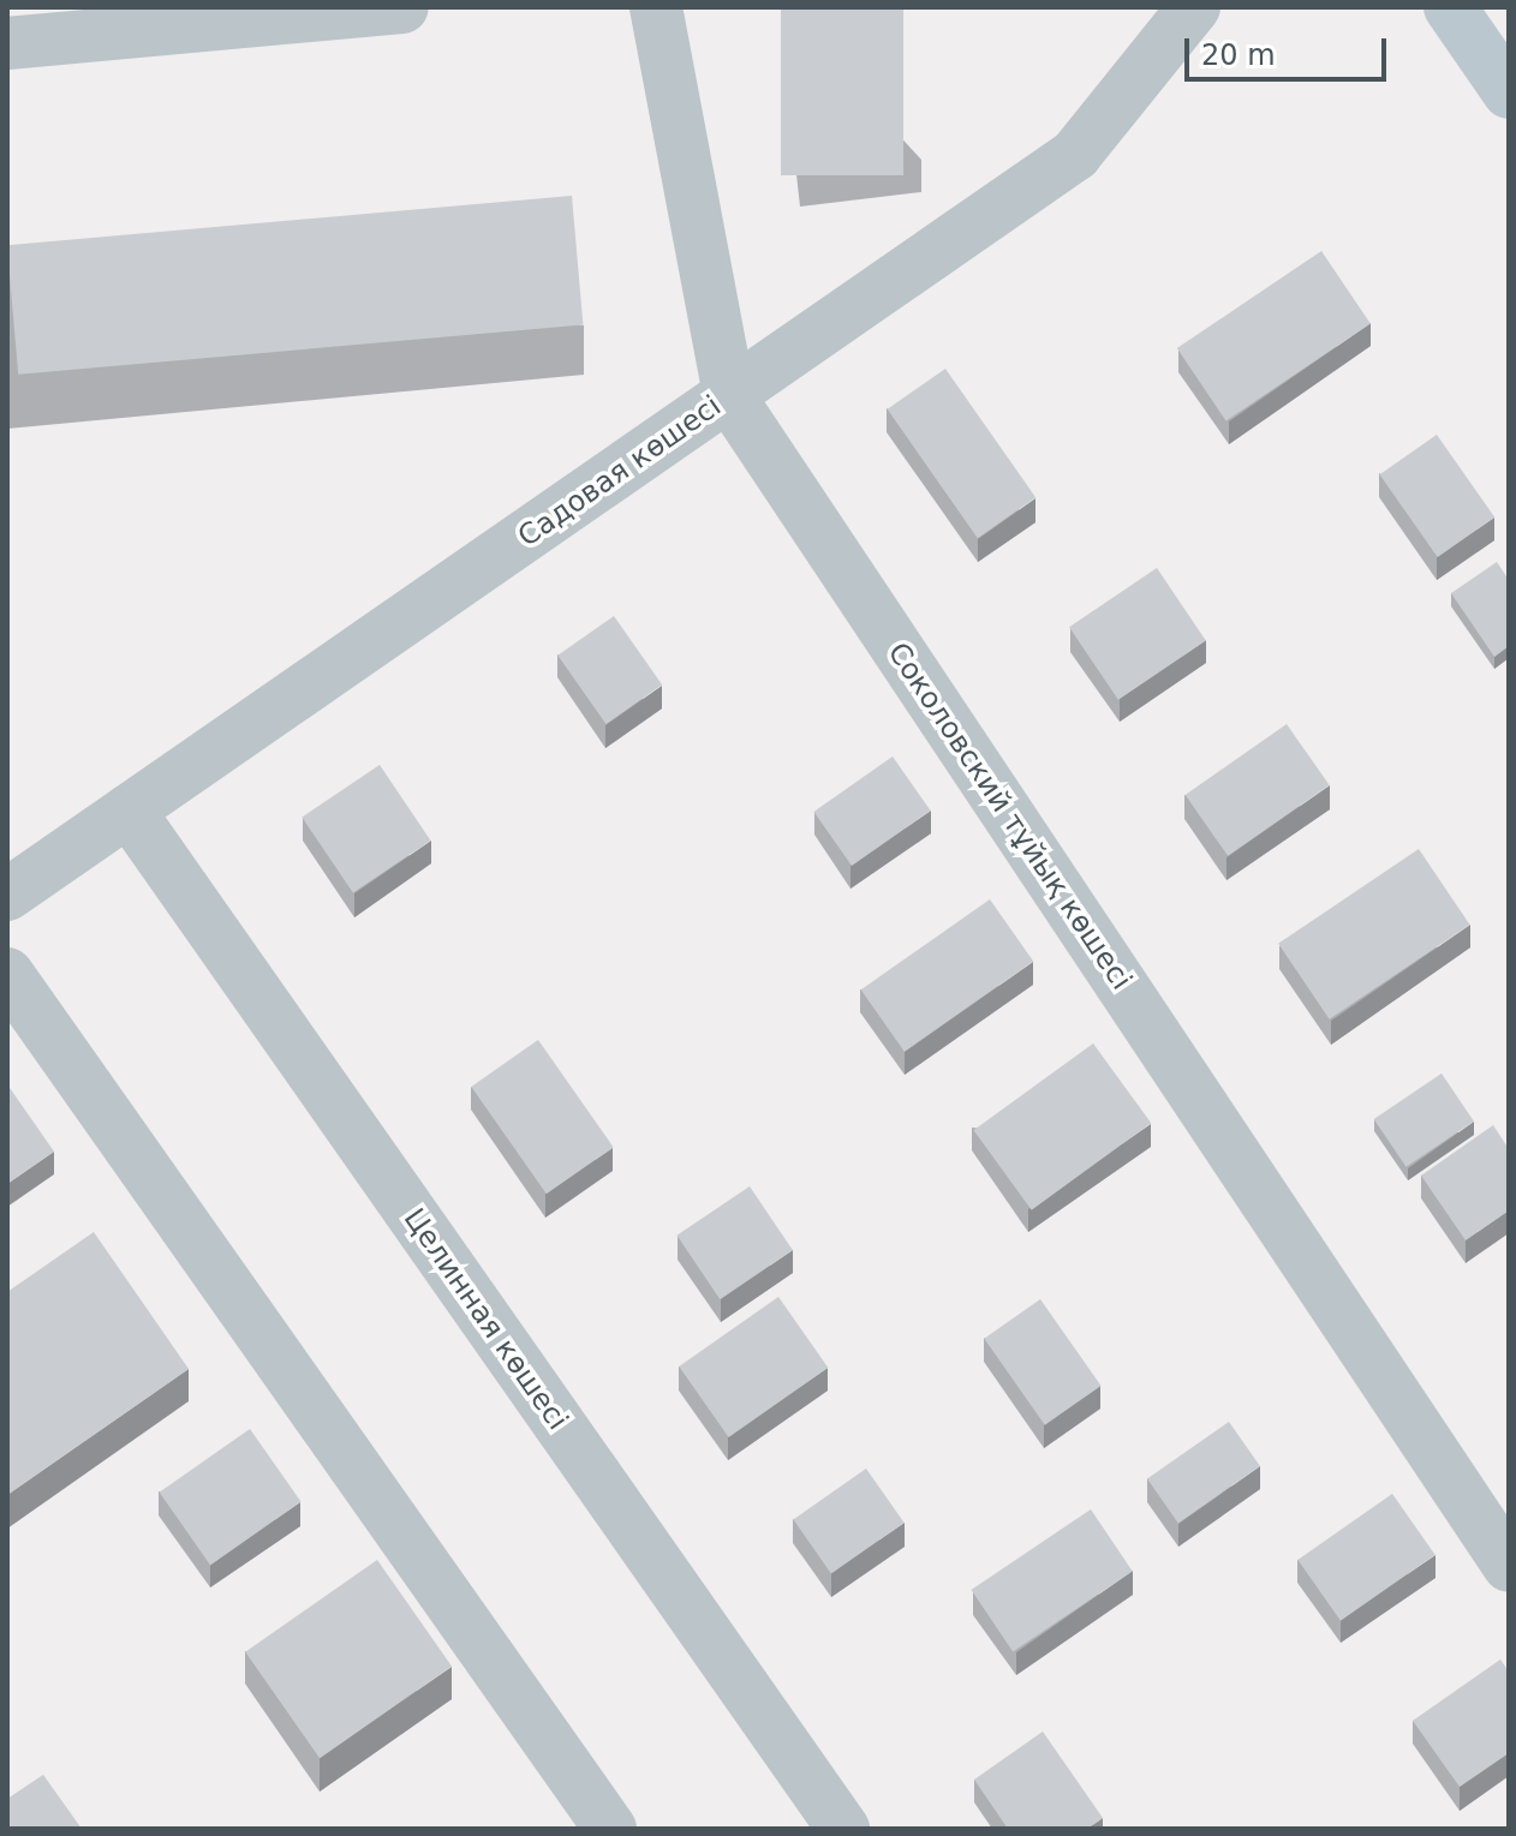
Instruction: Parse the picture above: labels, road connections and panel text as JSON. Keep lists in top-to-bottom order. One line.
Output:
{"streets":{"street":["Садовая көшесі","Соколовский тұйық көшесі","Целинная көшесі"]},"crossings":[["Садовая көшесі","Соколовский тұйық көшесі"],["Садовая көшесі","Целинная көшесі"]],"scale_bar":"20 m"}
